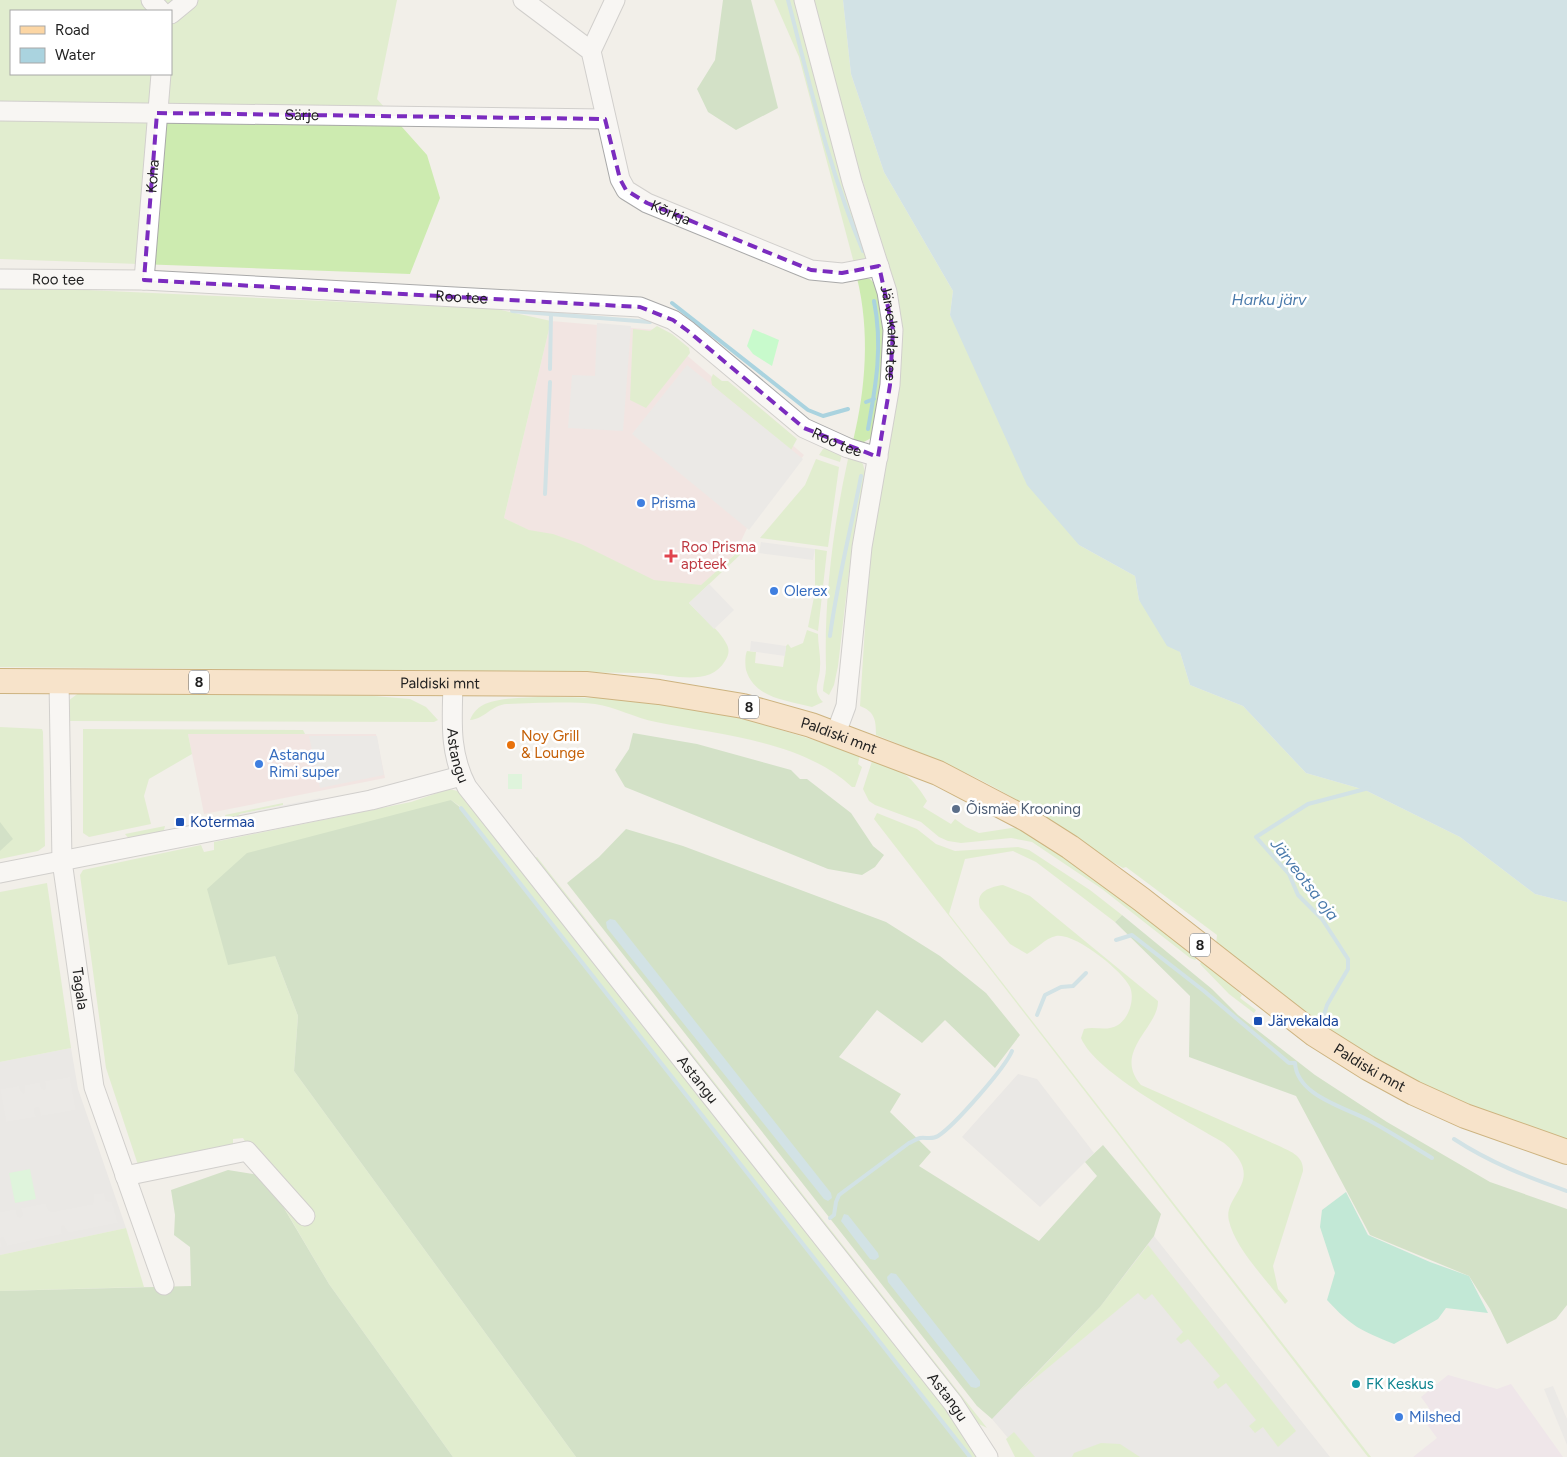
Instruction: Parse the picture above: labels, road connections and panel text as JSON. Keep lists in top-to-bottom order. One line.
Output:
{"streets":{"main road":["8","Paldiski mnt"],"street":["Särje","Koha","Kõrkja","Roo tee","Järvekalda tee","Astangu","Tagala"]},"crossings":[["Särje","Koha"],["Särje","Kõrkja"],["Koha","Roo tee"],["Kõrkja","Järvekalda tee"],["Roo tee","Järvekalda tee"],["Järvekalda tee","Paldiski mnt"],["Paldiski mnt","Astangu"],["Paldiski mnt","Tagala"]],"water":["Harku järv","Järveotsa oja"],"places":{"other":["Prisma","Olerex","Noy Grill & Lounge","Astangu Rimi super","Õismäe Krooning","FK Keskus","Milshed"],"health":["Roo Prisma apteek"],"transit":["Kotermaa","Järvekalda"]},"legend":["Road","Water"]}
